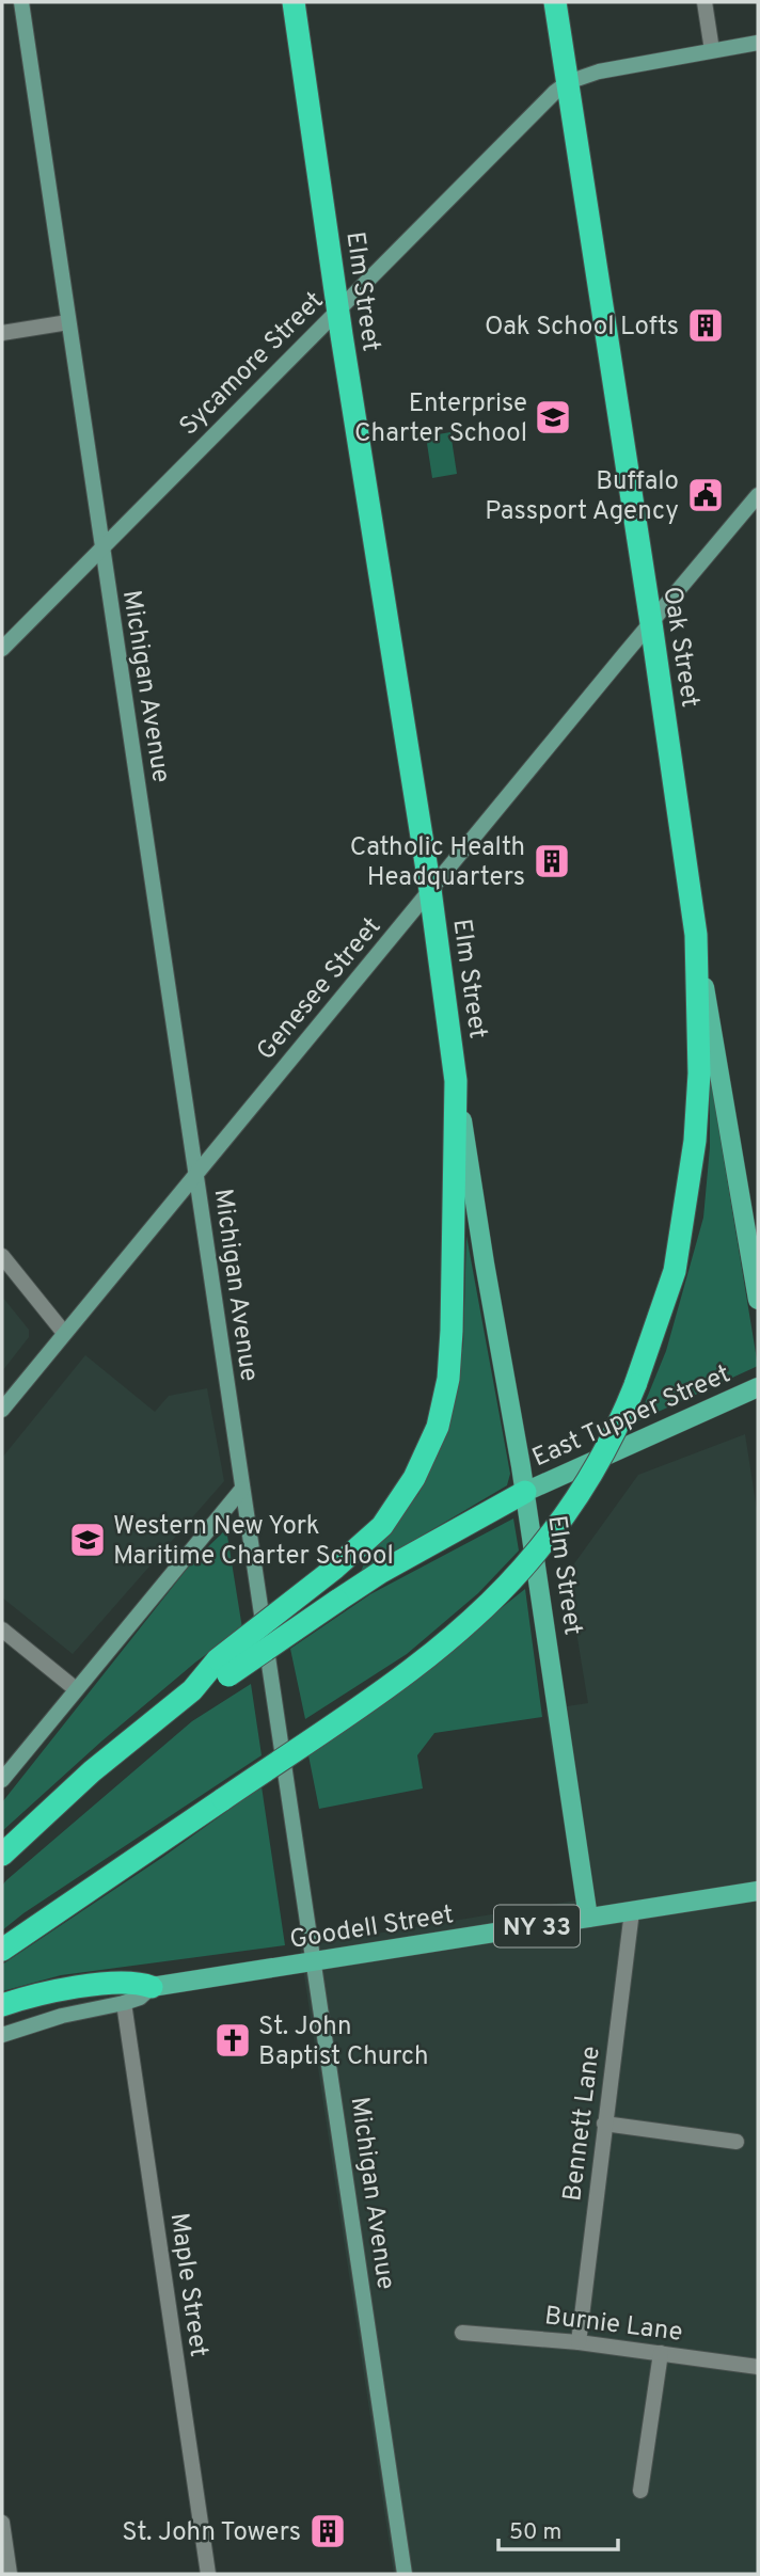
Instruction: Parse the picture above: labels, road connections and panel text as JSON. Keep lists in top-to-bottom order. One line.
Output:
{"streets":{"highway":["Elm Street","Oak Street","NY 33"],"main road":["East Tupper Street","Goodell Street"],"street":["Sycamore Street","Michigan Avenue","Genesee Street","Bennett Lane","Maple Street","Burnie Lane"]},"crossings":[["Elm Street","Sycamore Street"],["Elm Street","Genesee Street"],["Elm Street","East Tupper Street"],["Elm Street","Goodell Street"],["Sycamore Street","Oak Street"],["Sycamore Street","Michigan Avenue"],["Oak Street","Genesee Street"],["Michigan Avenue","Genesee Street"],["Michigan Avenue","Goodell Street"],["Goodell Street","NY 33"],["Goodell Street","Bennett Lane"],["Goodell Street","Maple Street"],["Bennett Lane","Burnie Lane"]],"places":{"building":["Oak School Lofts","Catholic Health Headquarters","St. John Towers"],"school or university":["Enterprise Charter School","Western New York Maritime Charter School"],"public building":["Buffalo Passport Agency"],"church":["St. John Baptist Church"]},"scale_bar":"50 m"}
